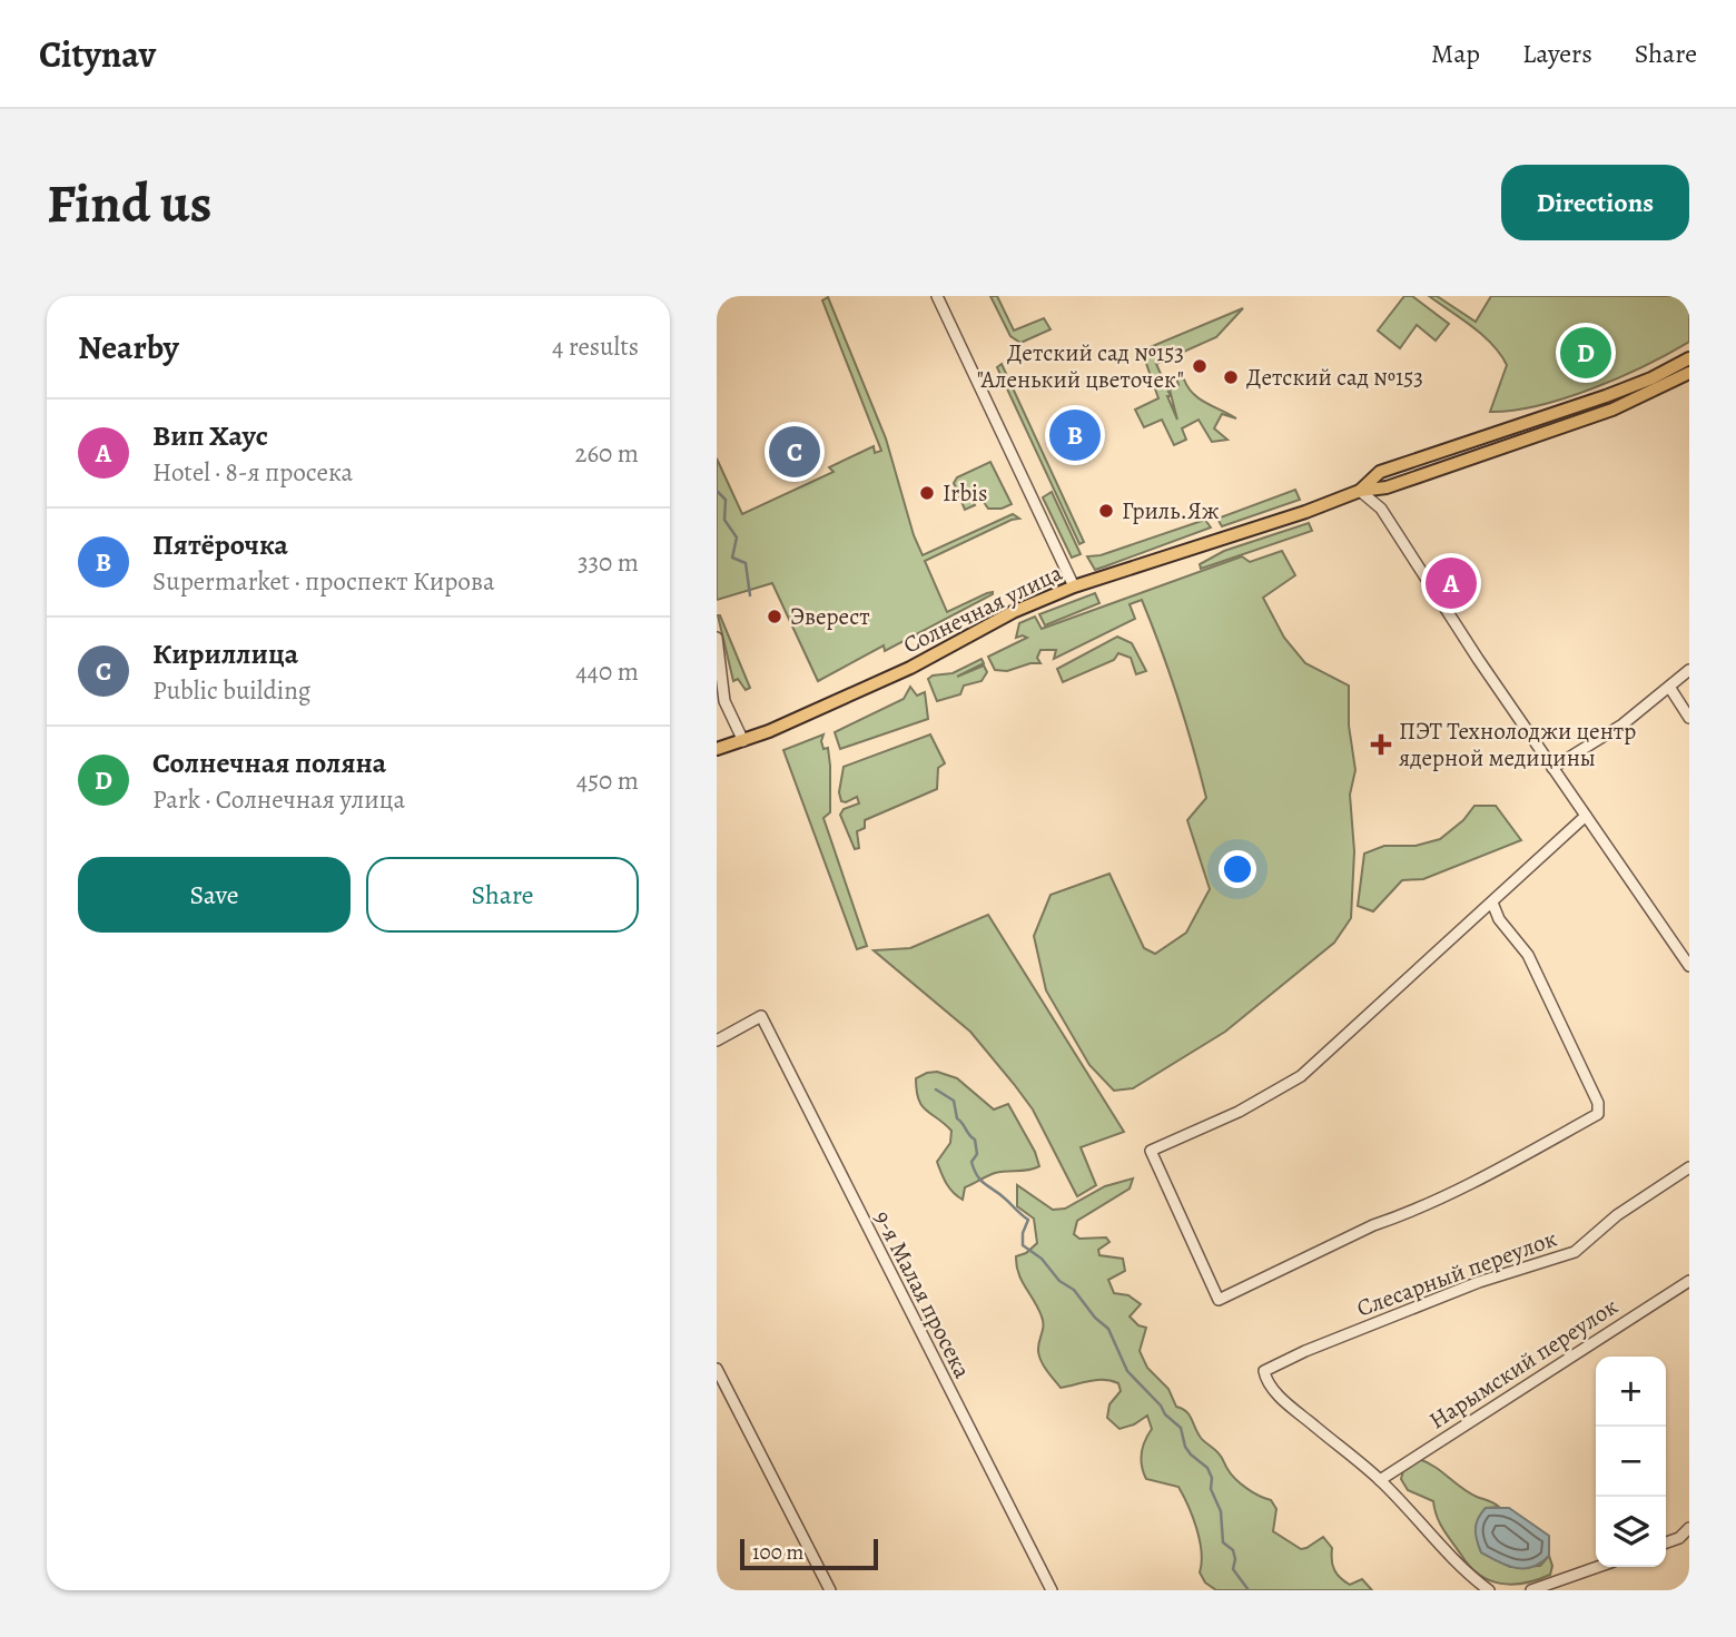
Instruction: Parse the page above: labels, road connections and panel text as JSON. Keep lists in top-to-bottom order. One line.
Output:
{"streets":{"main road":["Солнечная улица"],"street":["Слесарный переулок","9-я Малая просека","Нарымский переулок"]},"crossings":[["Слесарный переулок","Нарымский переулок"]],"places":{"other":["Детский сад №153 \"Аленький цветочек\"","Детский сад №153","Irbis","Гриль.Яж","Эверест"],"health":["ПЭТ Технолоджи центр ядерной медицины"]},"scale_bar":"100 m","page":{"header":"Citynav","nav":["Map","Layers","Share"],"buttons":["Directions",["Save","Share"]],"title":"Find us","heading":["Nearby","4 results"],"pins":["D","B","C","A"],"list":[{"mark":"A","name":"Вип Хаус","note":"Hotel · 8-я просека","value":"260 m"},{"mark":"B","name":"Пятёрочка","note":"Supermarket · проспект Кирова","value":"330 m"},{"mark":"C","name":"Кириллица","note":"Public building","value":"440 m"},{"mark":"D","name":"Солнечная поляна","note":"Park · Солнечная улица","value":"450 m"}],"map_buttons":["+","−"],"scale":"100 m"}}
